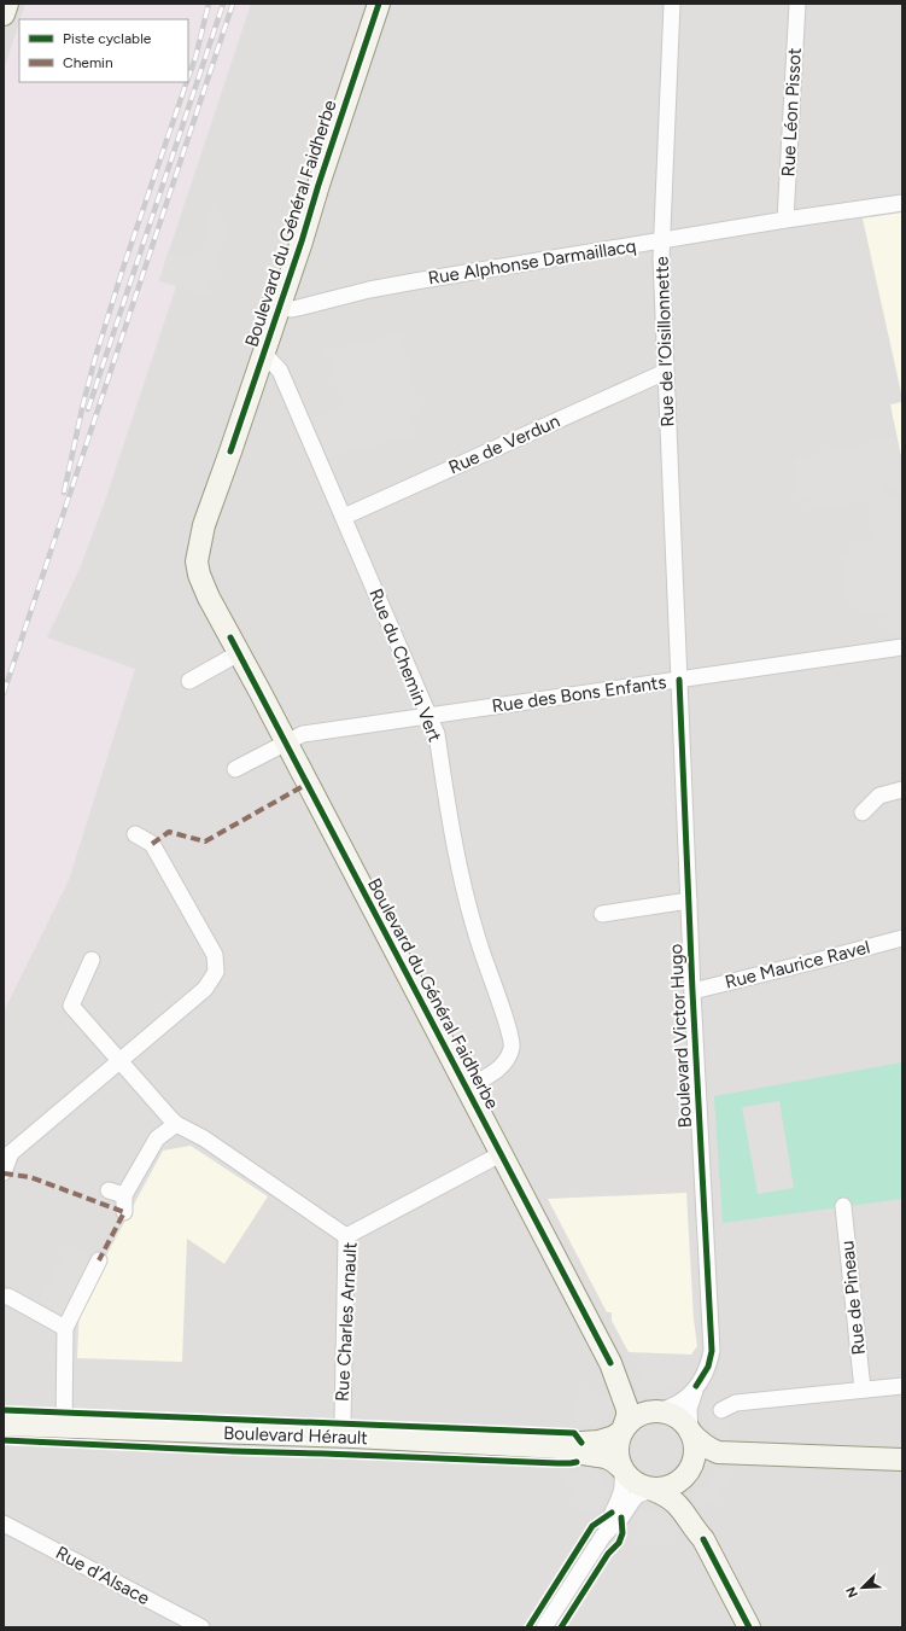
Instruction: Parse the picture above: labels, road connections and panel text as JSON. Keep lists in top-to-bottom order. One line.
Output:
{"streets":{"main road":["Boulevard du Général Faidherbe","Boulevard Hérault"],"street":["Rue Léon Pissot","Rue Alphonse Darmaillacq","Rue de l’Oisillonnette","Rue de Verdun","Rue du Chemin Vert","Rue des Bons Enfants","Rue Maurice Ravel","Boulevard Victor Hugo","Rue de Pineau","Rue Charles Arnault","Rue d’Alsace"]},"crossings":[["Rue Léon Pissot","Rue Alphonse Darmaillacq"],["Boulevard du Général Faidherbe","Rue Alphonse Darmaillacq"],["Boulevard du Général Faidherbe","Rue du Chemin Vert"],["Boulevard du Général Faidherbe","Rue des Bons Enfants"],["Boulevard du Général Faidherbe","Boulevard Victor Hugo"],["Boulevard du Général Faidherbe","Rue Charles Arnault"],["Boulevard du Général Faidherbe","Boulevard Hérault"],["Rue Alphonse Darmaillacq","Rue de l’Oisillonnette"],["Rue de l’Oisillonnette","Rue de Verdun"],["Rue de l’Oisillonnette","Rue des Bons Enfants"],["Rue de l’Oisillonnette","Boulevard Victor Hugo"],["Rue de Verdun","Rue du Chemin Vert"],["Rue du Chemin Vert","Rue des Bons Enfants"],["Rue des Bons Enfants","Boulevard Victor Hugo"],["Rue Maurice Ravel","Boulevard Victor Hugo"],["Boulevard Victor Hugo","Boulevard Hérault"],["Rue Charles Arnault","Boulevard Hérault"]],"legend":["Piste cyclable","Chemin"],"north":"bottom left"}
